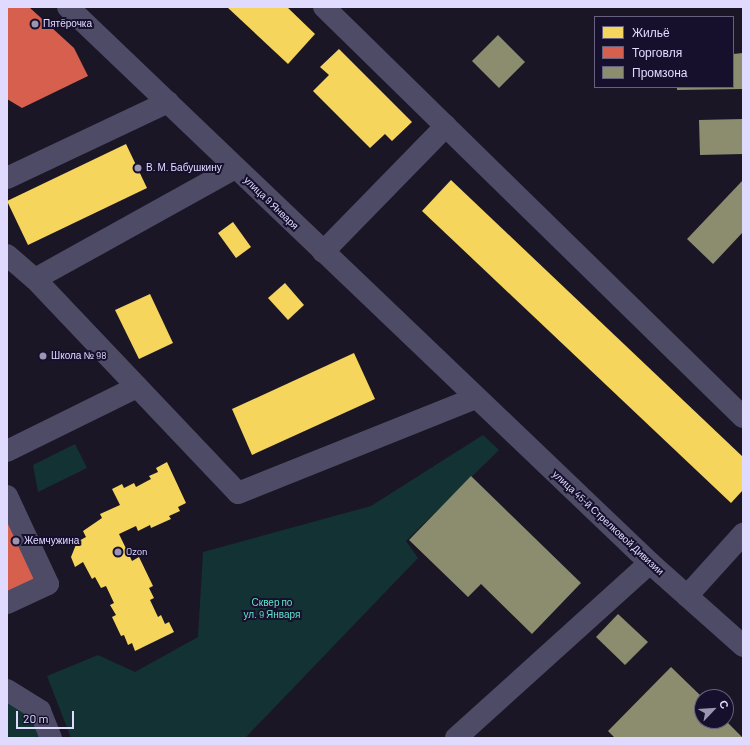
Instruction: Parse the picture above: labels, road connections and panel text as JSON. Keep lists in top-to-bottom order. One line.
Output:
{"streets":{"street":["улица 9 Января","улица 45-й Стрелковой Дивизии"]},"crossings":[["улица 9 Января","улица 45-й Стрелковой Дивизии"]],"parks":["Сквер по ул. 9 Января"],"places":["Пятёрочка","В. М. Бабушкину","Школа № 98","Жемчужина","Ozon"],"legend":["Жильё","Торговля","Промзона"],"scale_bar":"20 m","north":"top right"}
